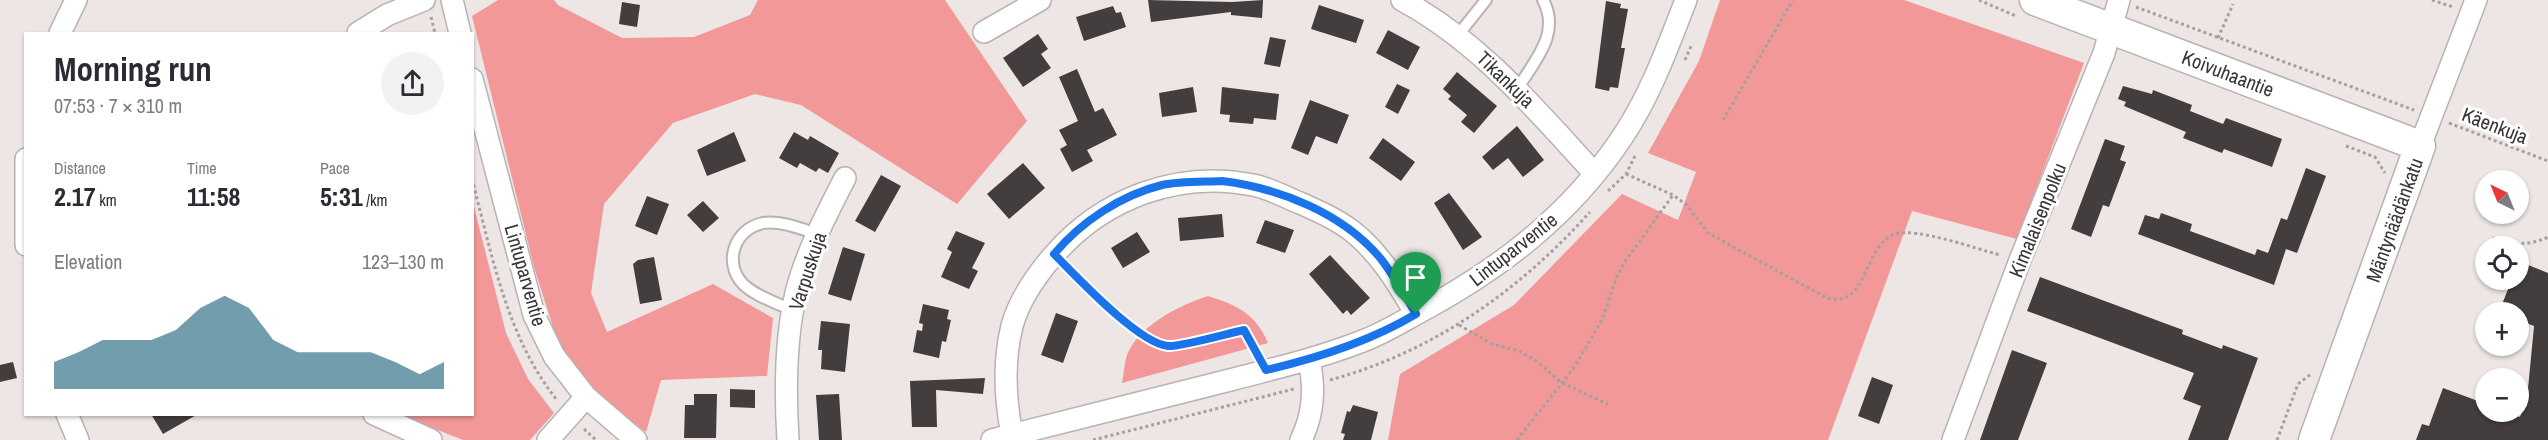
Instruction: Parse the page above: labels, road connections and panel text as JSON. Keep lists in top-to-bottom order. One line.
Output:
{"streets":{"street":["Koivuhaantie","Tikankuja","Kimalaisenpolku","Mäntynäädänkatu","Lintuparventie","Varpuskuja"],"path":["Käenkuja"]},"crossings":[["Koivuhaantie","Kimalaisenpolku"],["Koivuhaantie","Mäntynäädänkatu"],["Tikankuja","Lintuparventie"],["Käenkuja","Kimalaisenpolku"],["Käenkuja","Mäntynäädänkatu"]],"north":"top left","page":{"heading":["Morning run","07:53 · 7 × 310 m"],"stats":[["Distance","2.17 km"],["Time","11:58"],["Pace","5:31 /km"]],"map_buttons":["+","−"],"chart":["Elevation","123–130 m"]}}
